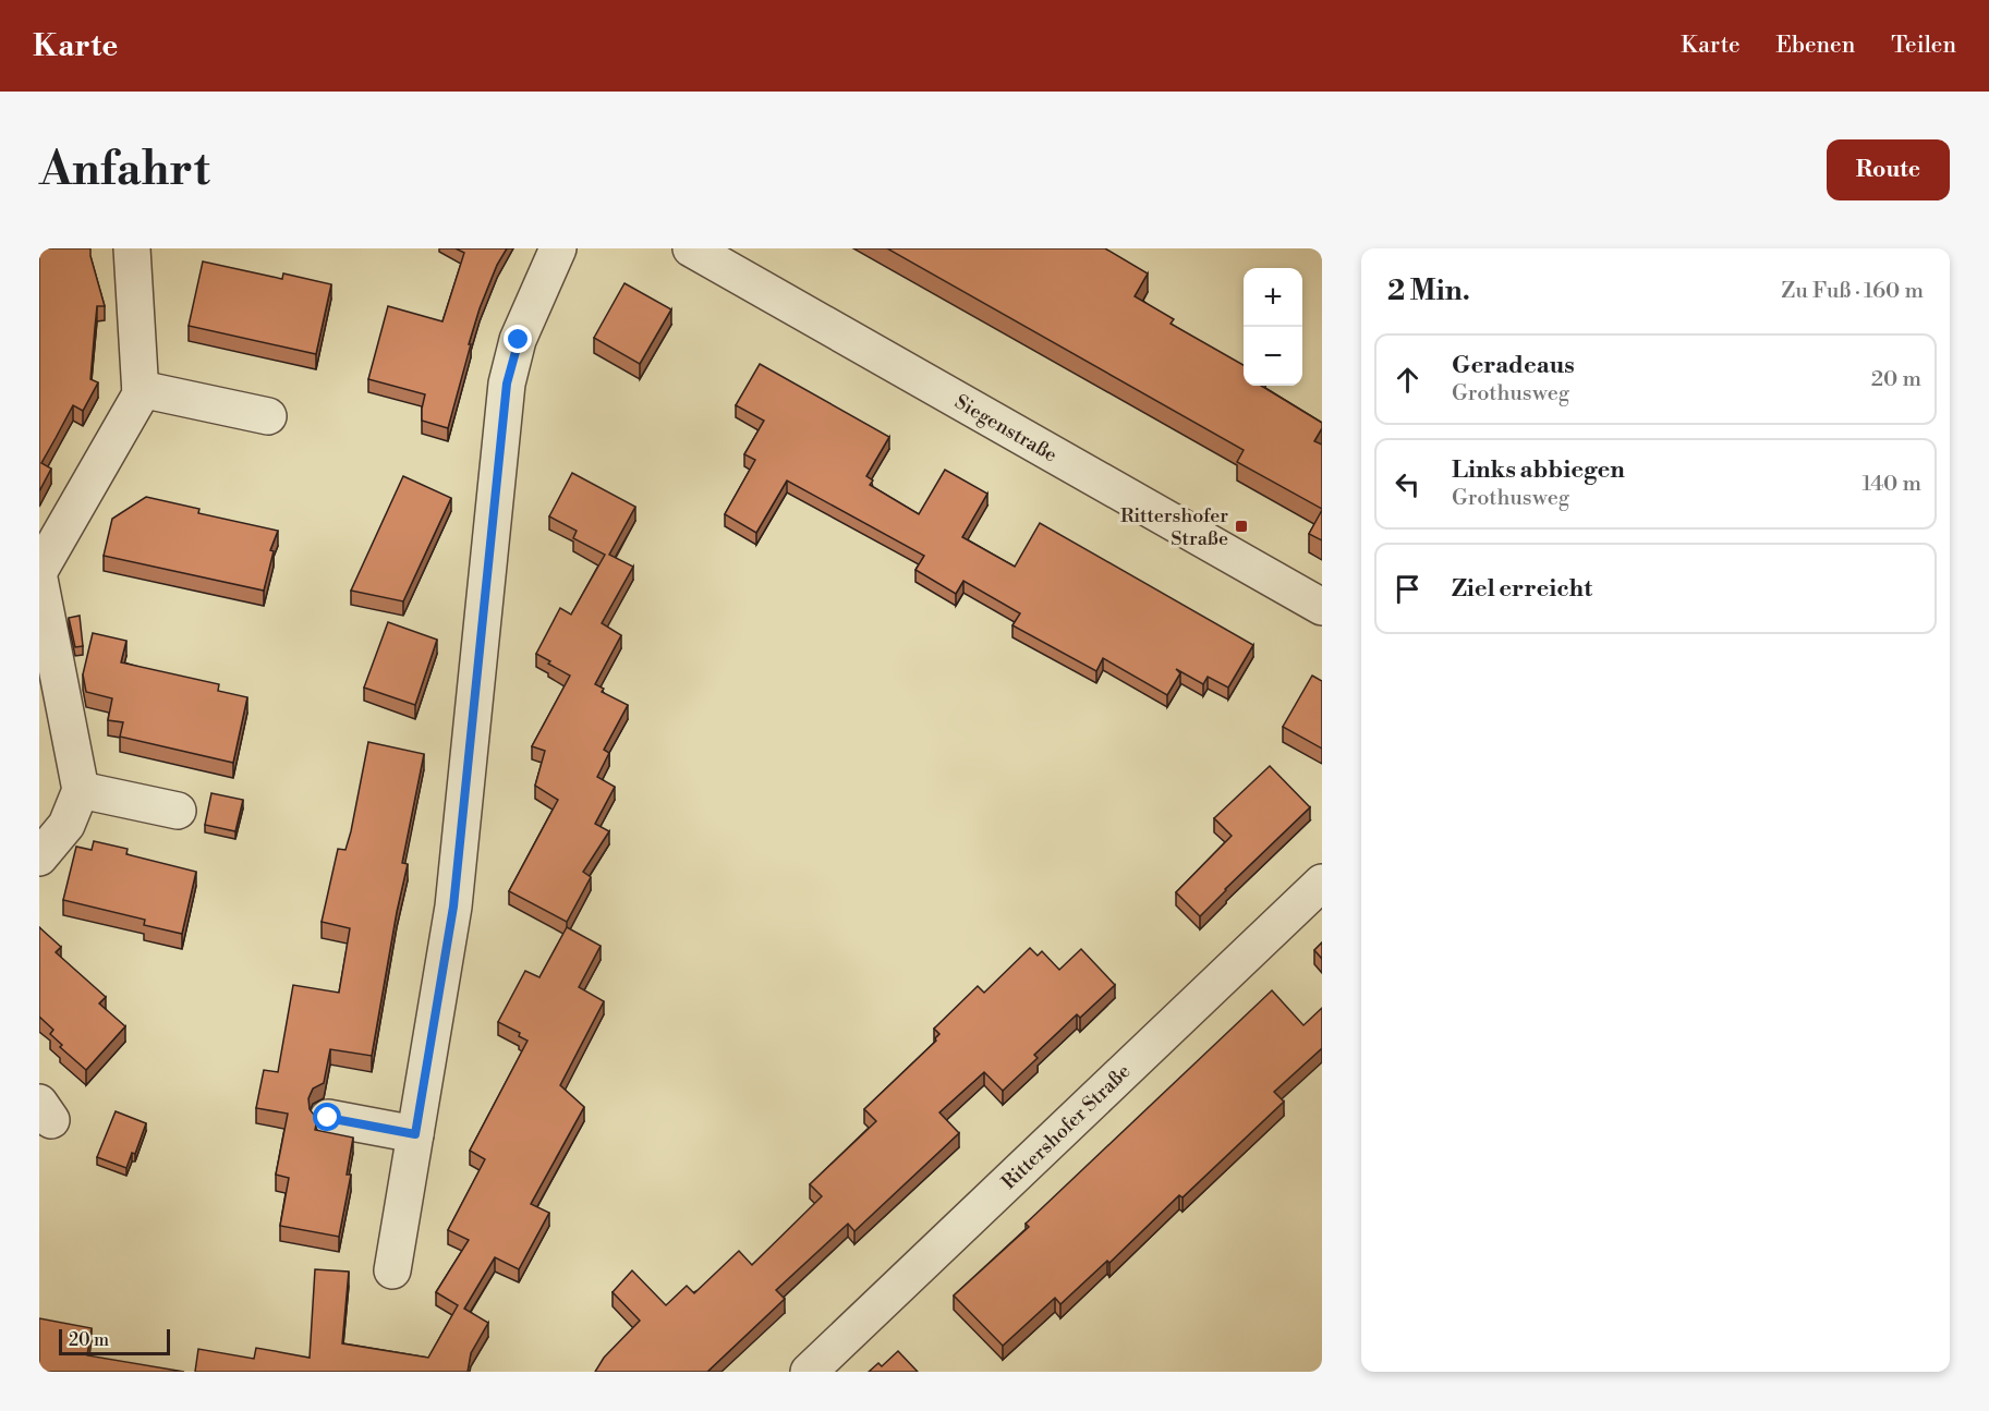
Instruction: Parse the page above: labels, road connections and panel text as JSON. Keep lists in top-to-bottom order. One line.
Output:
{"streets":{"street":["Siegenstraße","Rittershofer Straße"]},"places":{"transit":["Rittershofer Straße"]},"scale_bar":"20 m","page":{"header":"Karte","nav":["Karte","Ebenen","Teilen"],"buttons":"Route","title":"Anfahrt","heading":["2 Min.","Zu Fuß · 160 m"],"map_buttons":["+","−"],"list":[["Geradeaus","Grothusweg","20 m"],["Links abbiegen","Grothusweg","140 m"],"Ziel erreicht"],"scale":"20 m"}}
